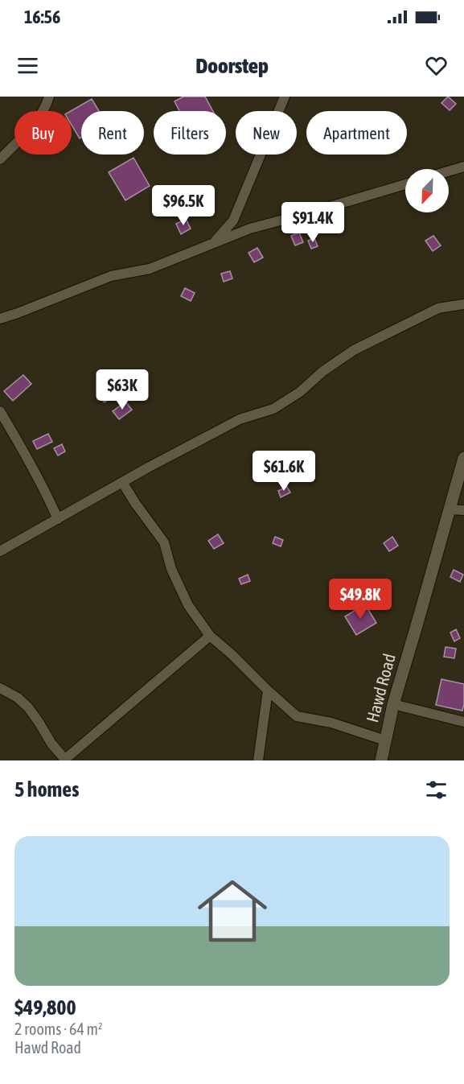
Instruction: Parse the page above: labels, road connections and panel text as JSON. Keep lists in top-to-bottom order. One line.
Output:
{"streets":{"main road":["Hawd Road"]},"north":"bottom left","page":{"status":"16:56","header":"Doorstep","chip":["Buy","Rent","Filters","New","Apartment"],"price":["$96.5K","$91.4K","$63K","$61.6K","$49.8K"],"heading":"5 homes","list":[{"name":"$49,800","note":"2 rooms · 64 m² · Hawd Road"}]}}
